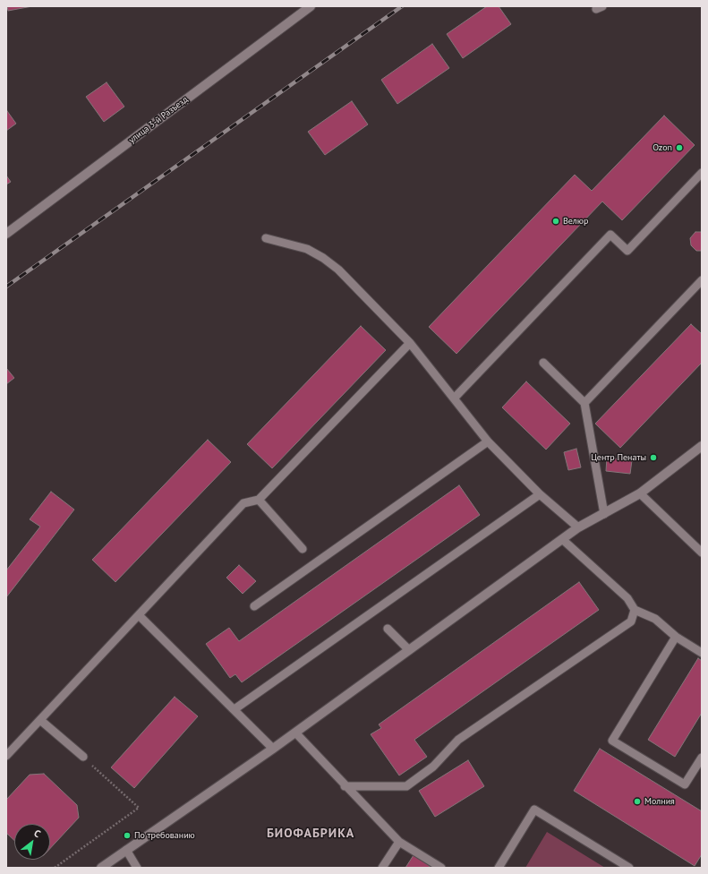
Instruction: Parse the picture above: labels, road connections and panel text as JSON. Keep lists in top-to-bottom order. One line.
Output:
{"streets":{"street":["улица 3-й Разъезд"]},"districts":["БИОФАБРИКА"],"places":["Ozon","Велюр","Центр Пенаты","Молния","По требованию"],"north":"top right"}
